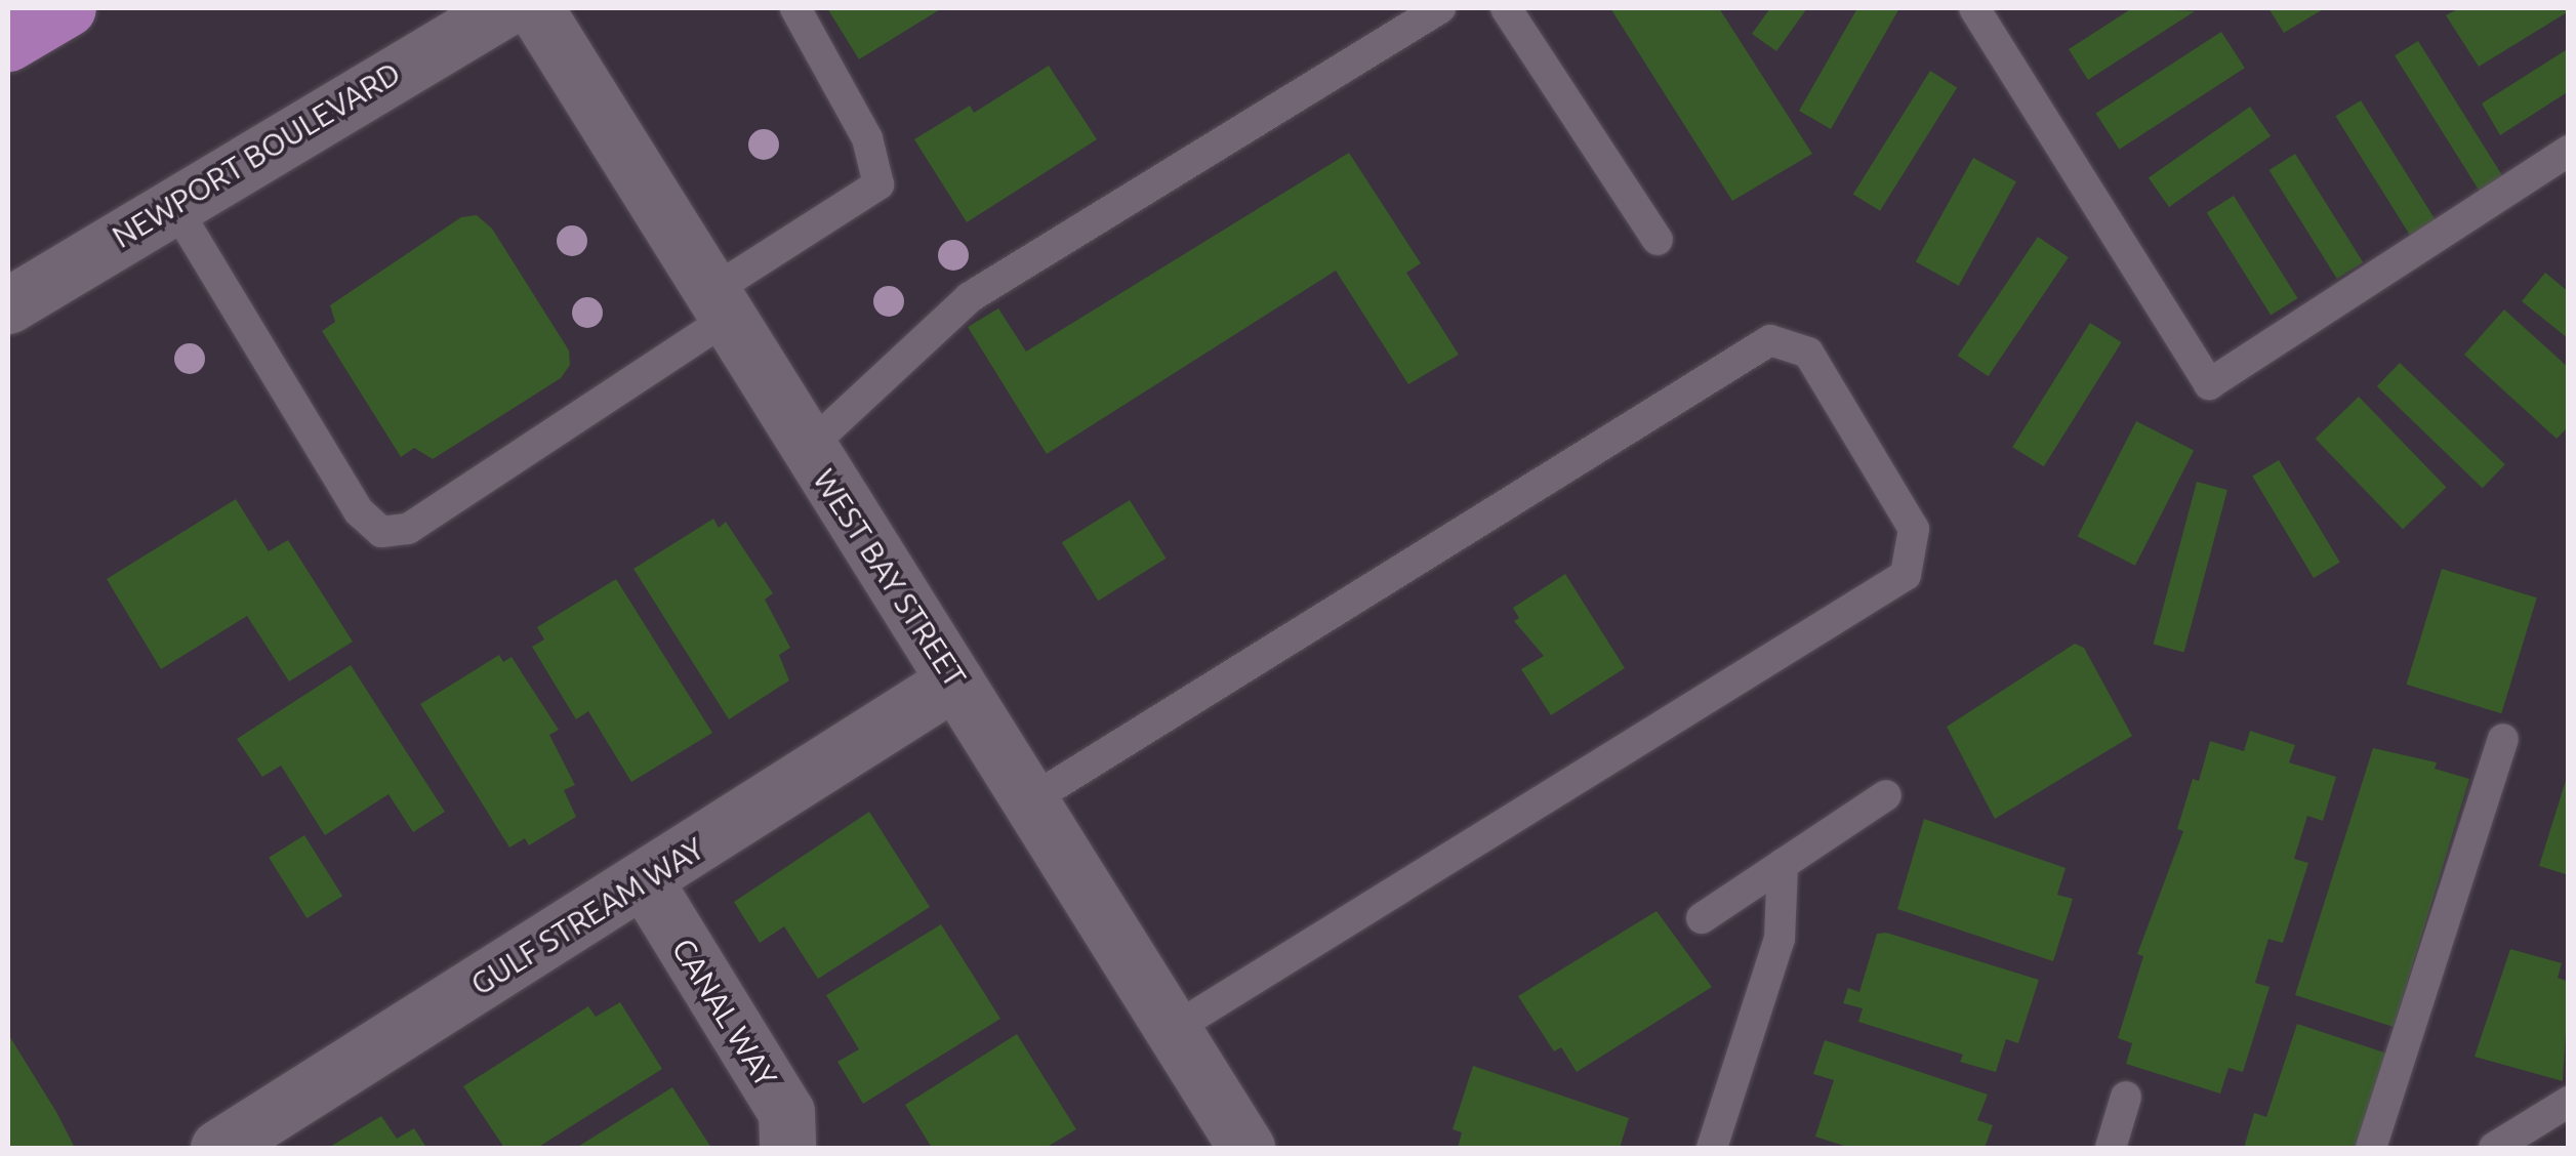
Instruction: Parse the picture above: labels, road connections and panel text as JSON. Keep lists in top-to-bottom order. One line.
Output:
{"streets":{"street":["NEWPORT BOULEVARD","WEST BAY STREET","GULF STREAM WAY","CANAL WAY"]},"crossings":[["WEST BAY STREET","GULF STREAM WAY"],["GULF STREAM WAY","CANAL WAY"]]}
